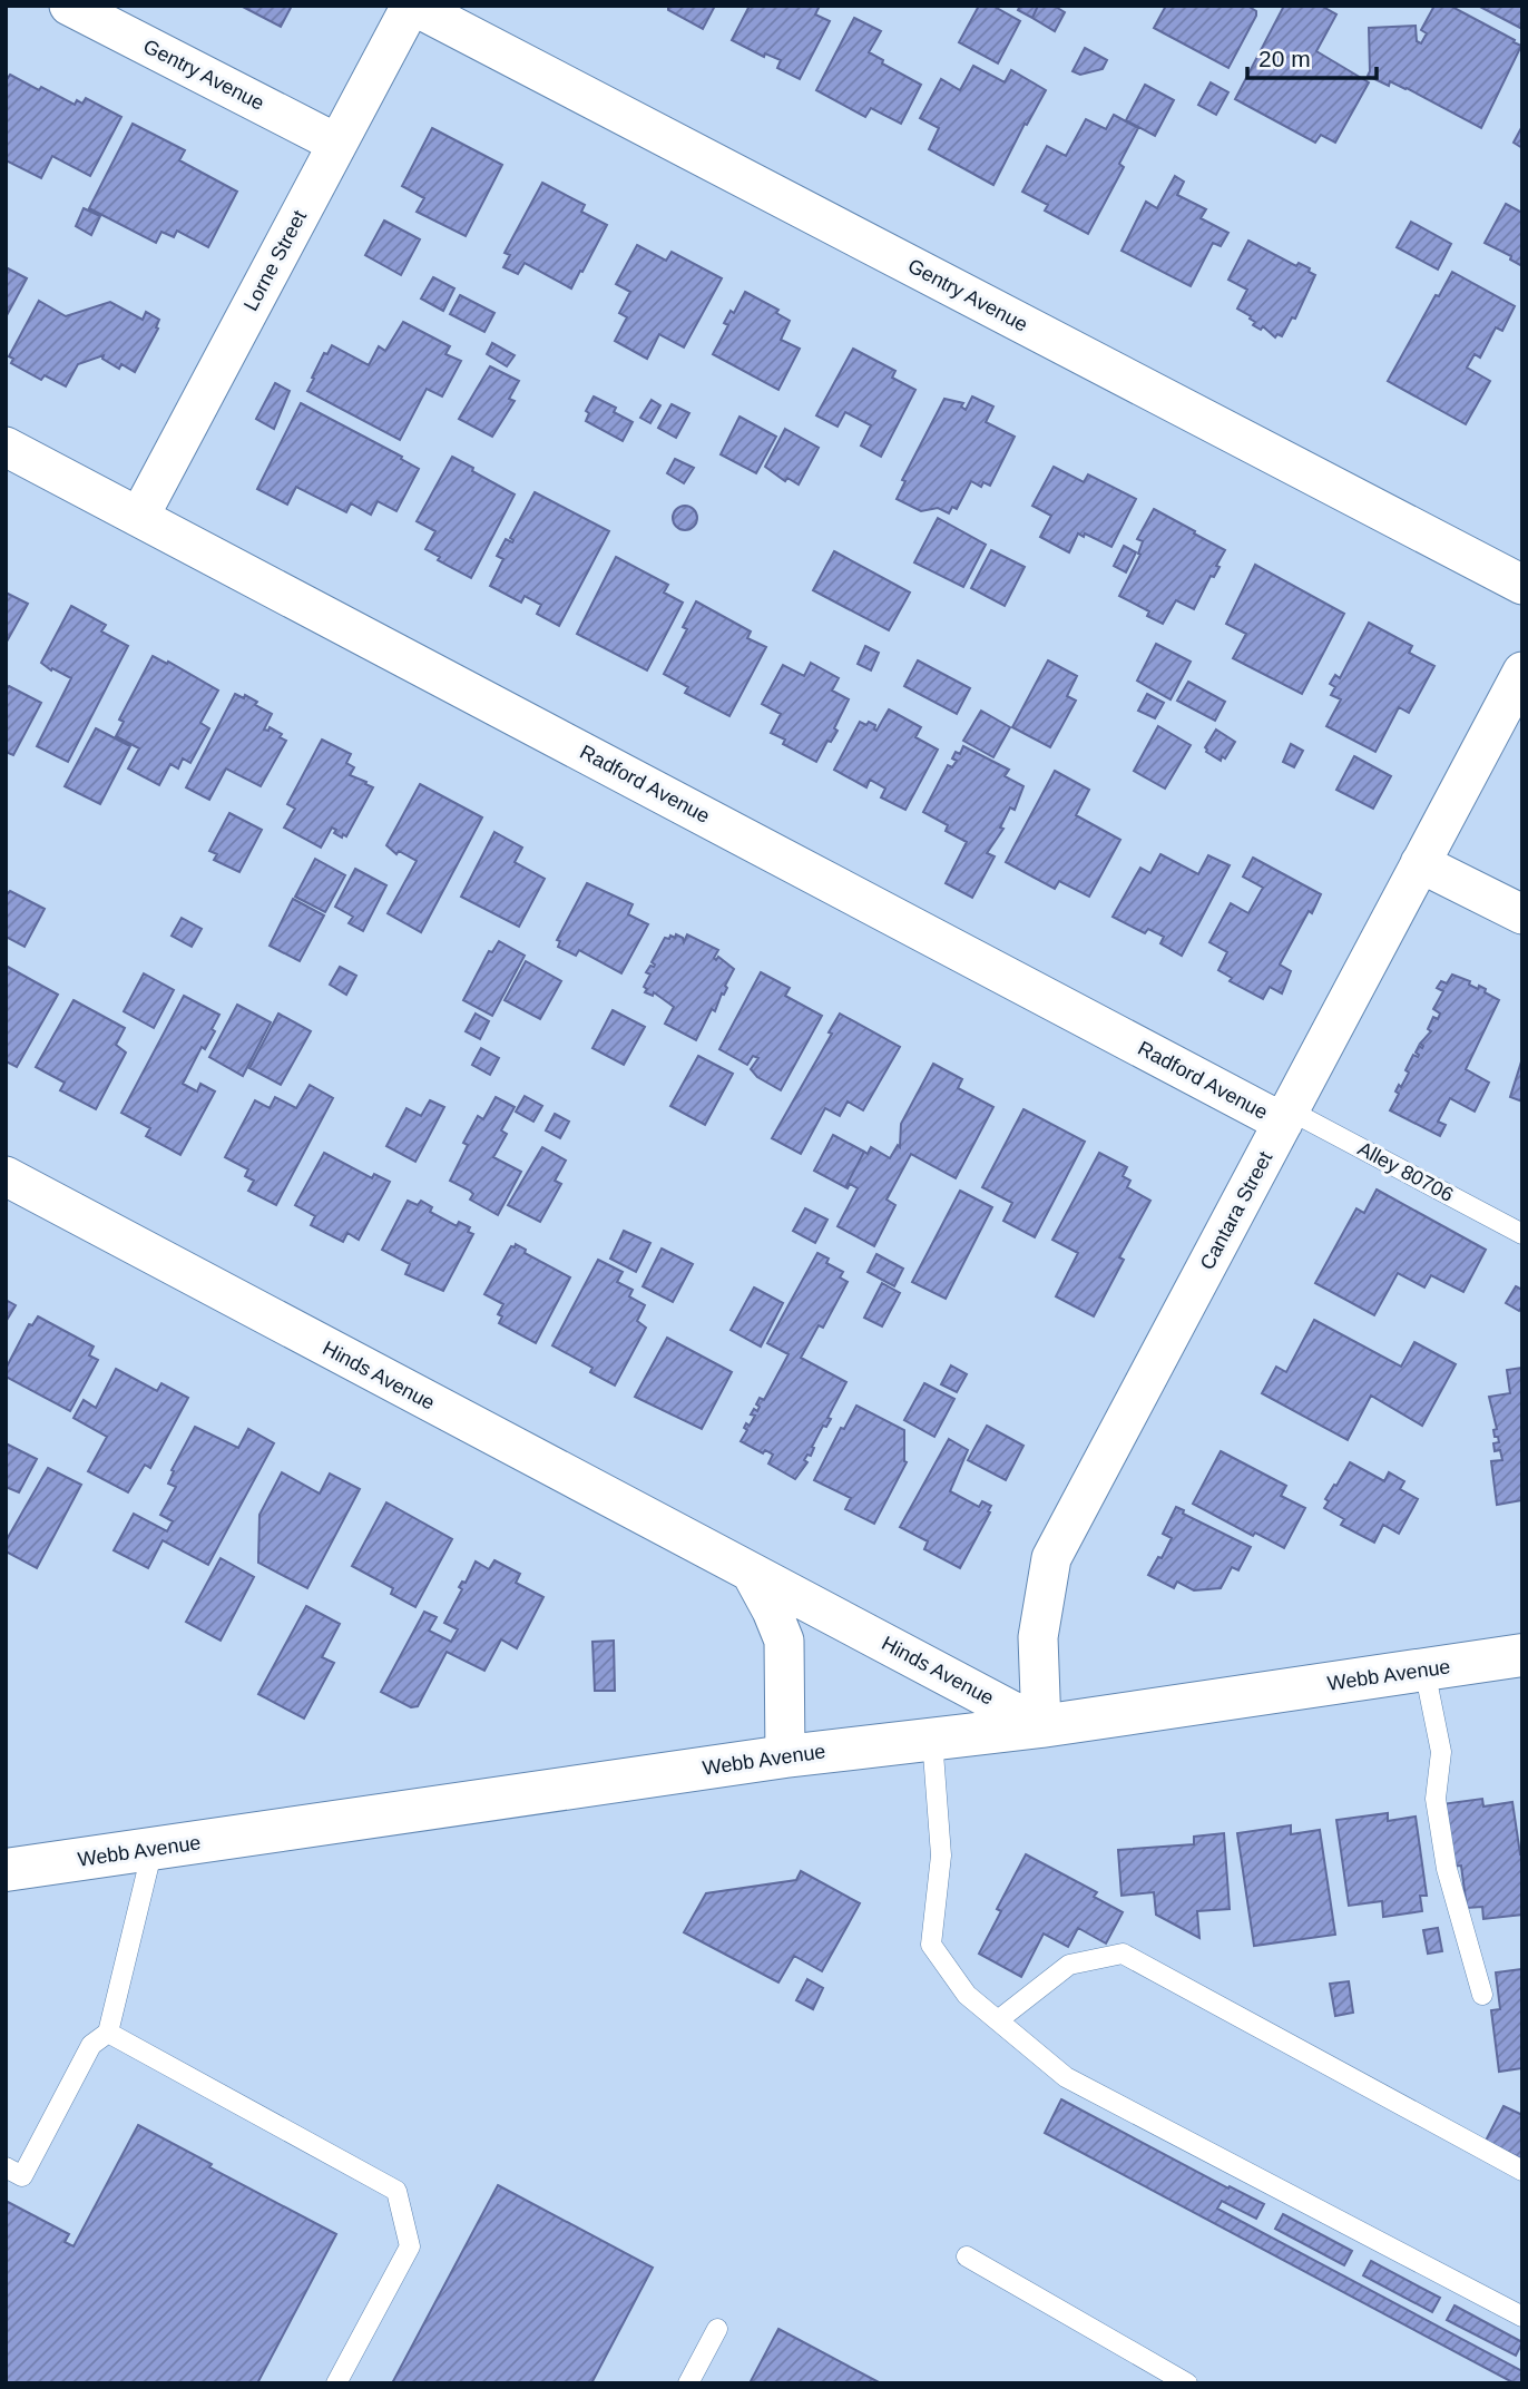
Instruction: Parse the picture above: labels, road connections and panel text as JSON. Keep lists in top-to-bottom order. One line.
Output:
{"streets":{"street":["Gentry Avenue","Lorne Street","Radford Avenue","Cantara Street","Hinds Avenue","Webb Avenue"],"lane":["Alley 80706"]},"crossings":[["Gentry Avenue","Lorne Street"],["Lorne Street","Radford Avenue"],["Radford Avenue","Alley 80706"],["Radford Avenue","Cantara Street"],["Alley 80706","Cantara Street"],["Cantara Street","Hinds Avenue"],["Cantara Street","Webb Avenue"],["Hinds Avenue","Webb Avenue"]],"scale_bar":"20 m"}
